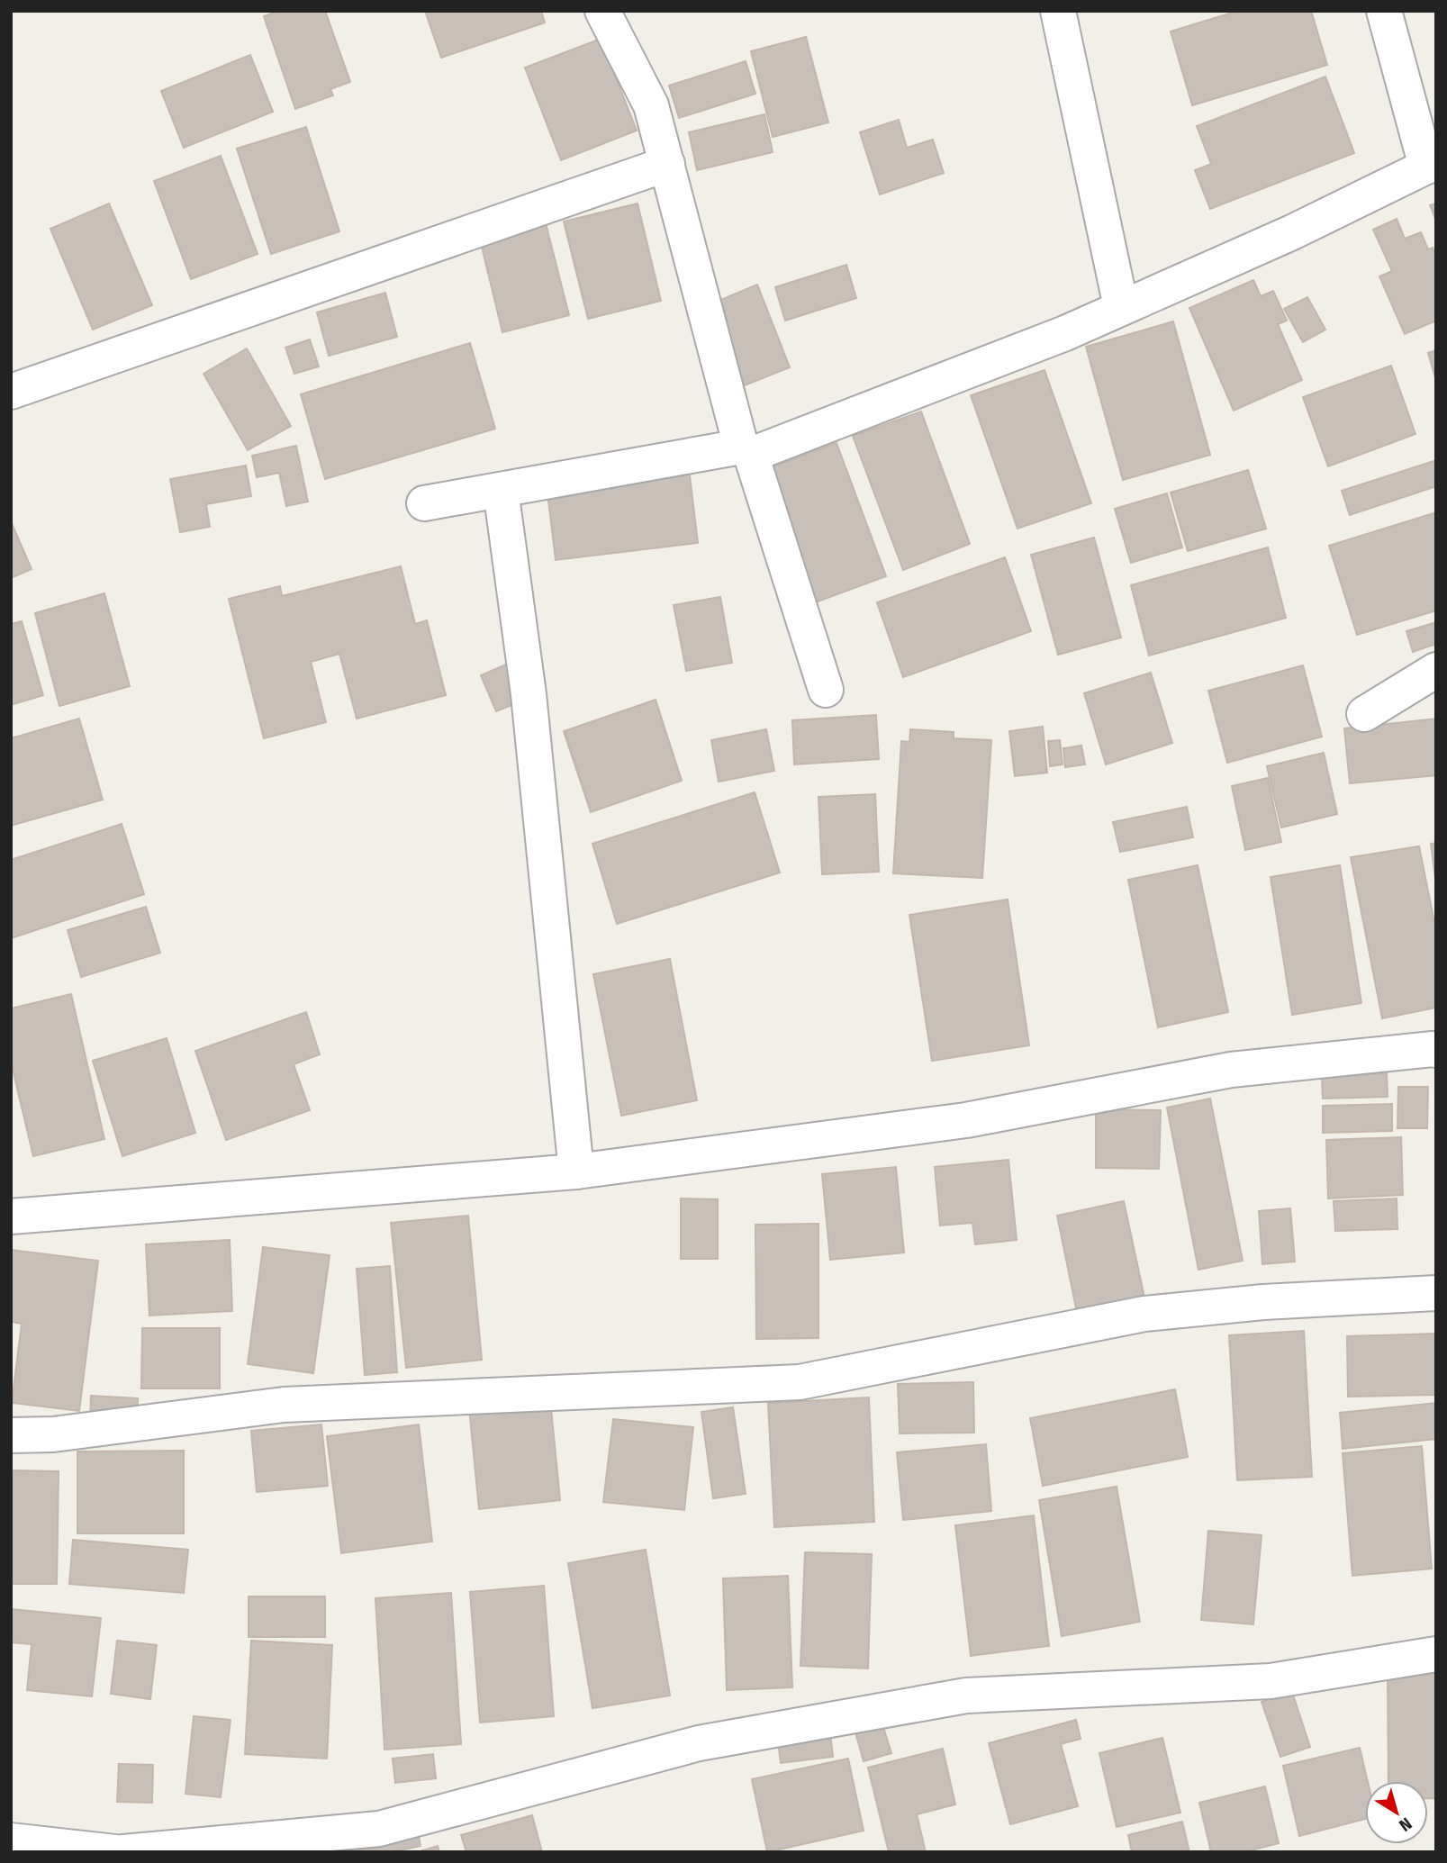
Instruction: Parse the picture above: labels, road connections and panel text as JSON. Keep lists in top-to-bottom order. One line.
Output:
{"north":"bottom right"}
